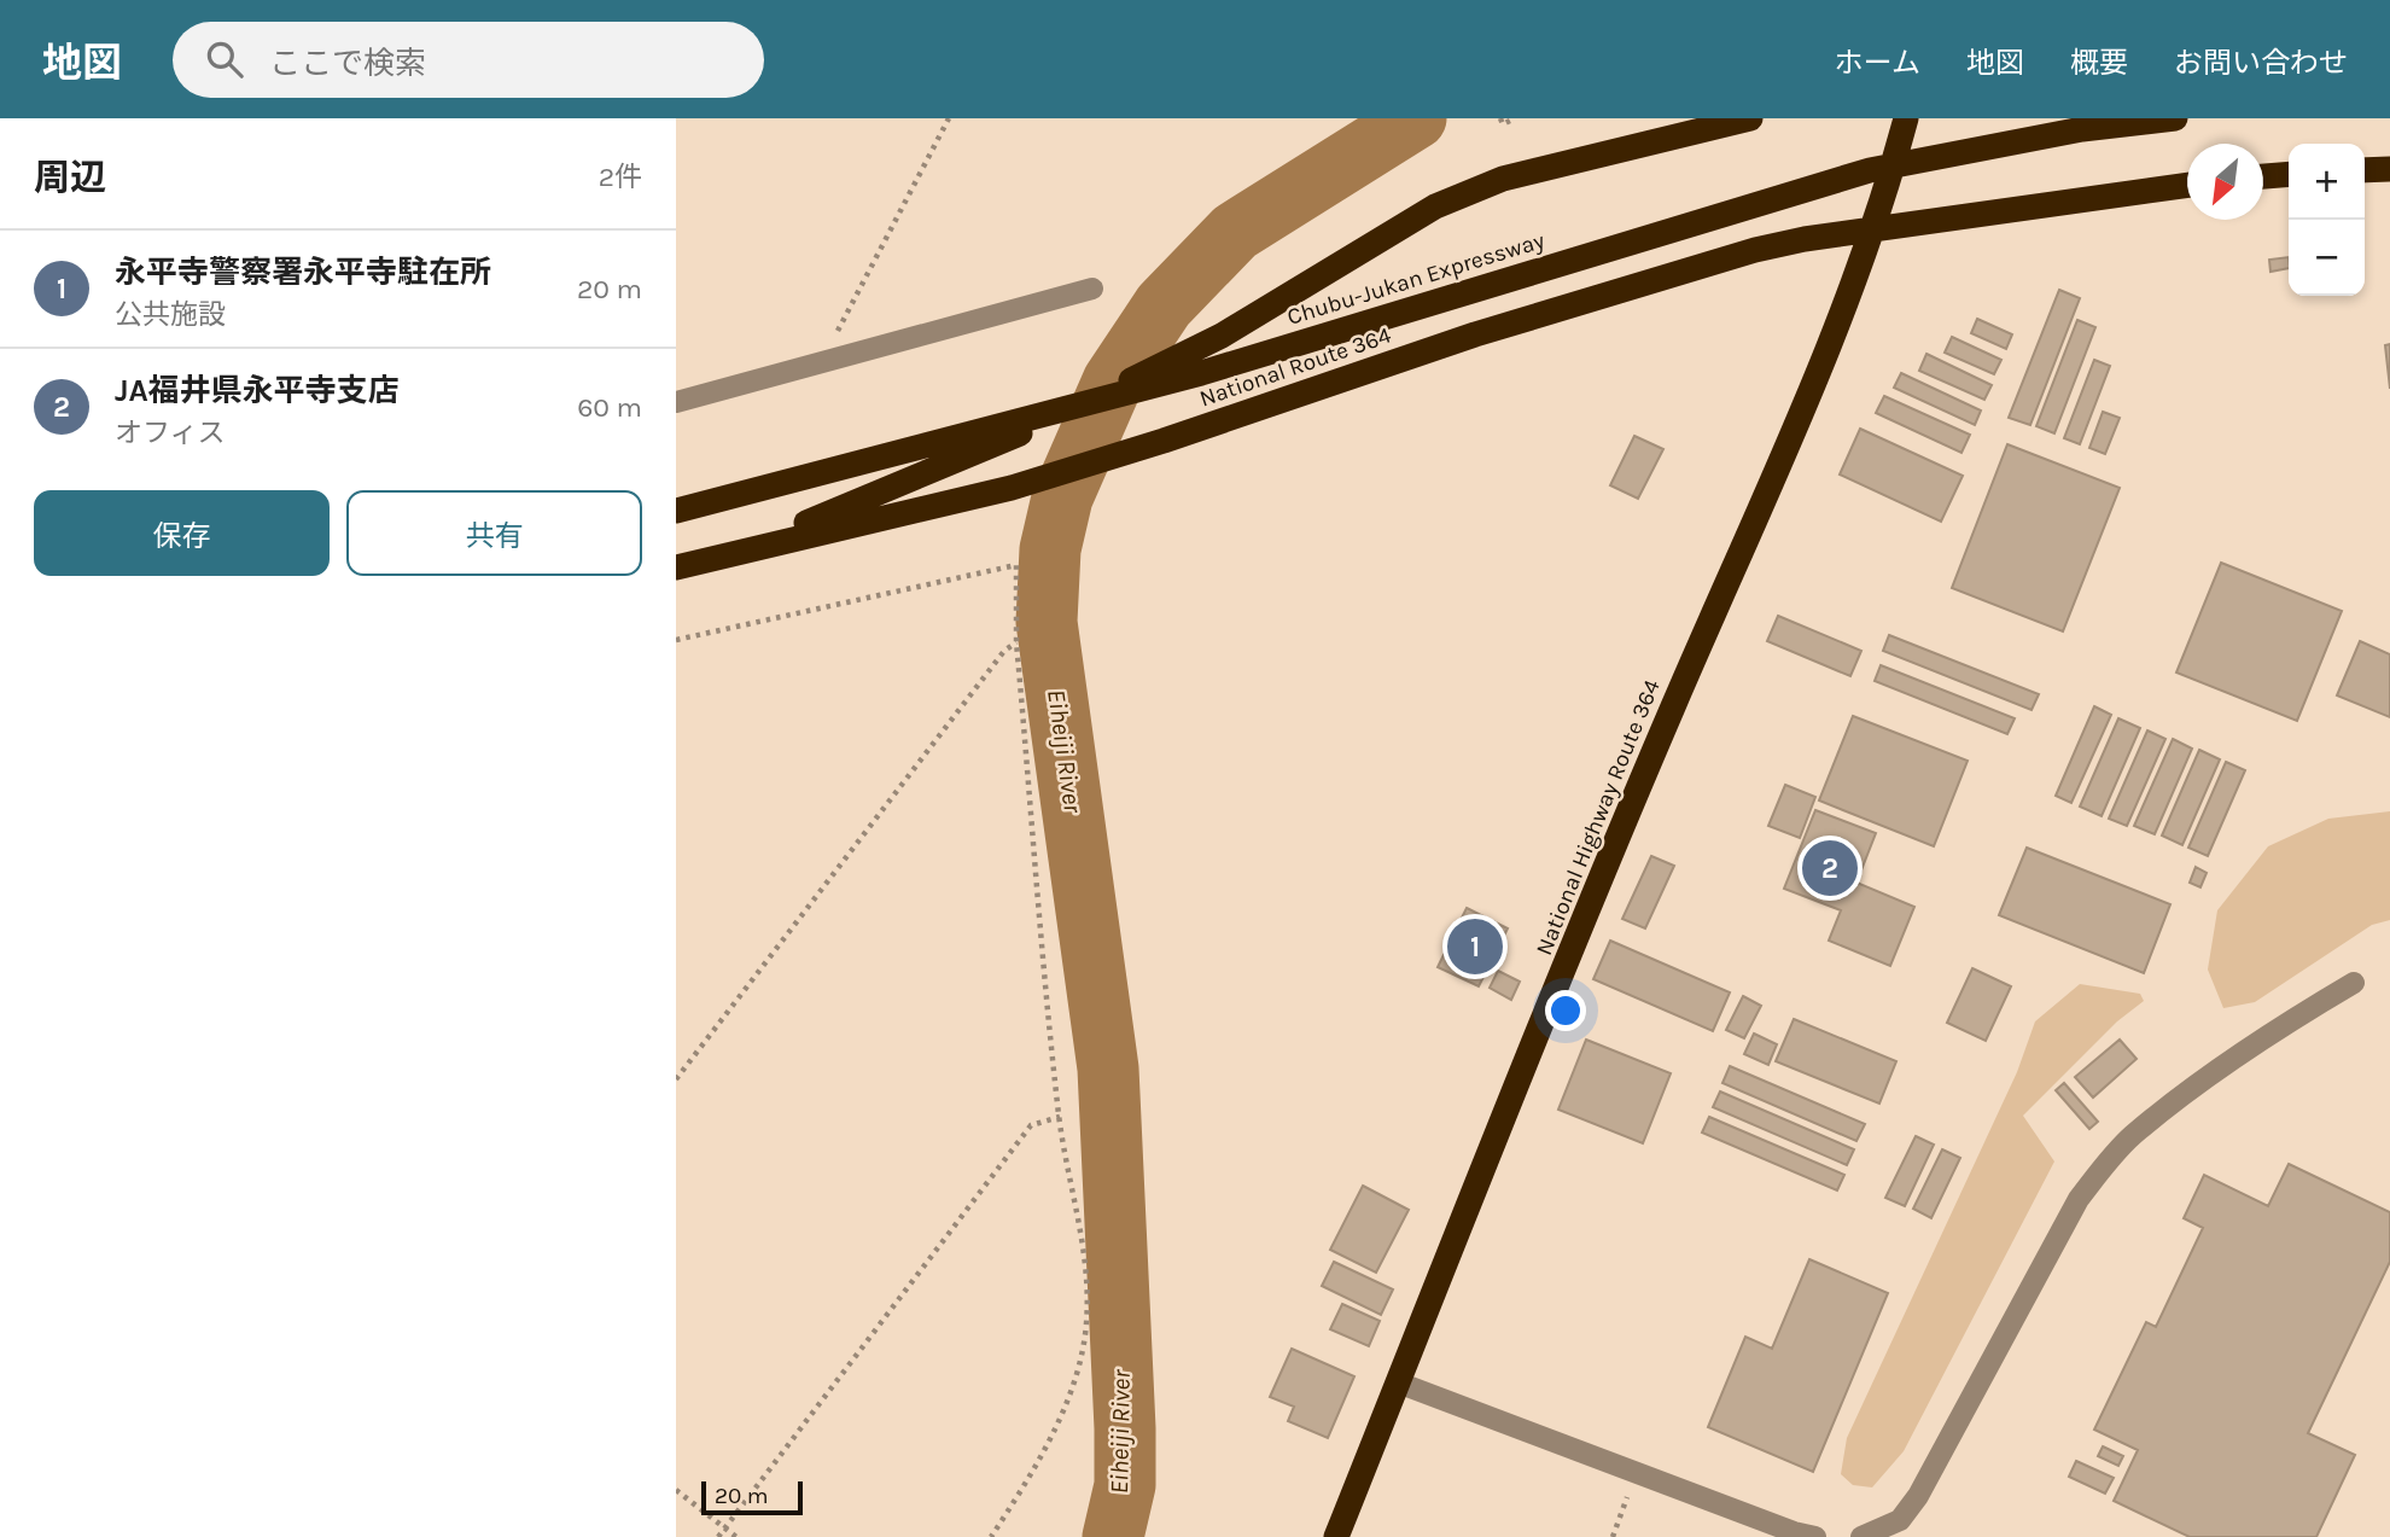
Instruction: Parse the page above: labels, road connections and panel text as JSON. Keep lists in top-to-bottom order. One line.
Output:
{"streets":{"highway":["Chubu-Jukan Expressway","National Route 364","National Highway Route 364"]},"crossings":[["National Route 364","National Highway Route 364"]],"water":["Eiheiji River"],"scale_bar":"20 m","north":"bottom left","page":{"header":"地図","search":"ここで検索","nav":["ホーム","地図","概要","お問い合わせ"],"heading":["周辺","2件"],"map_buttons":["+","−"],"list":[{"mark":"1","name":"永平寺警察署永平寺駐在所","note":"公共施設","value":"20 m"},{"mark":"2","name":"JA福井県永平寺支店","note":"オフィス","value":"60 m"}],"buttons":["保存","共有"],"pins":["2","1"],"scale":"20 m"}}
